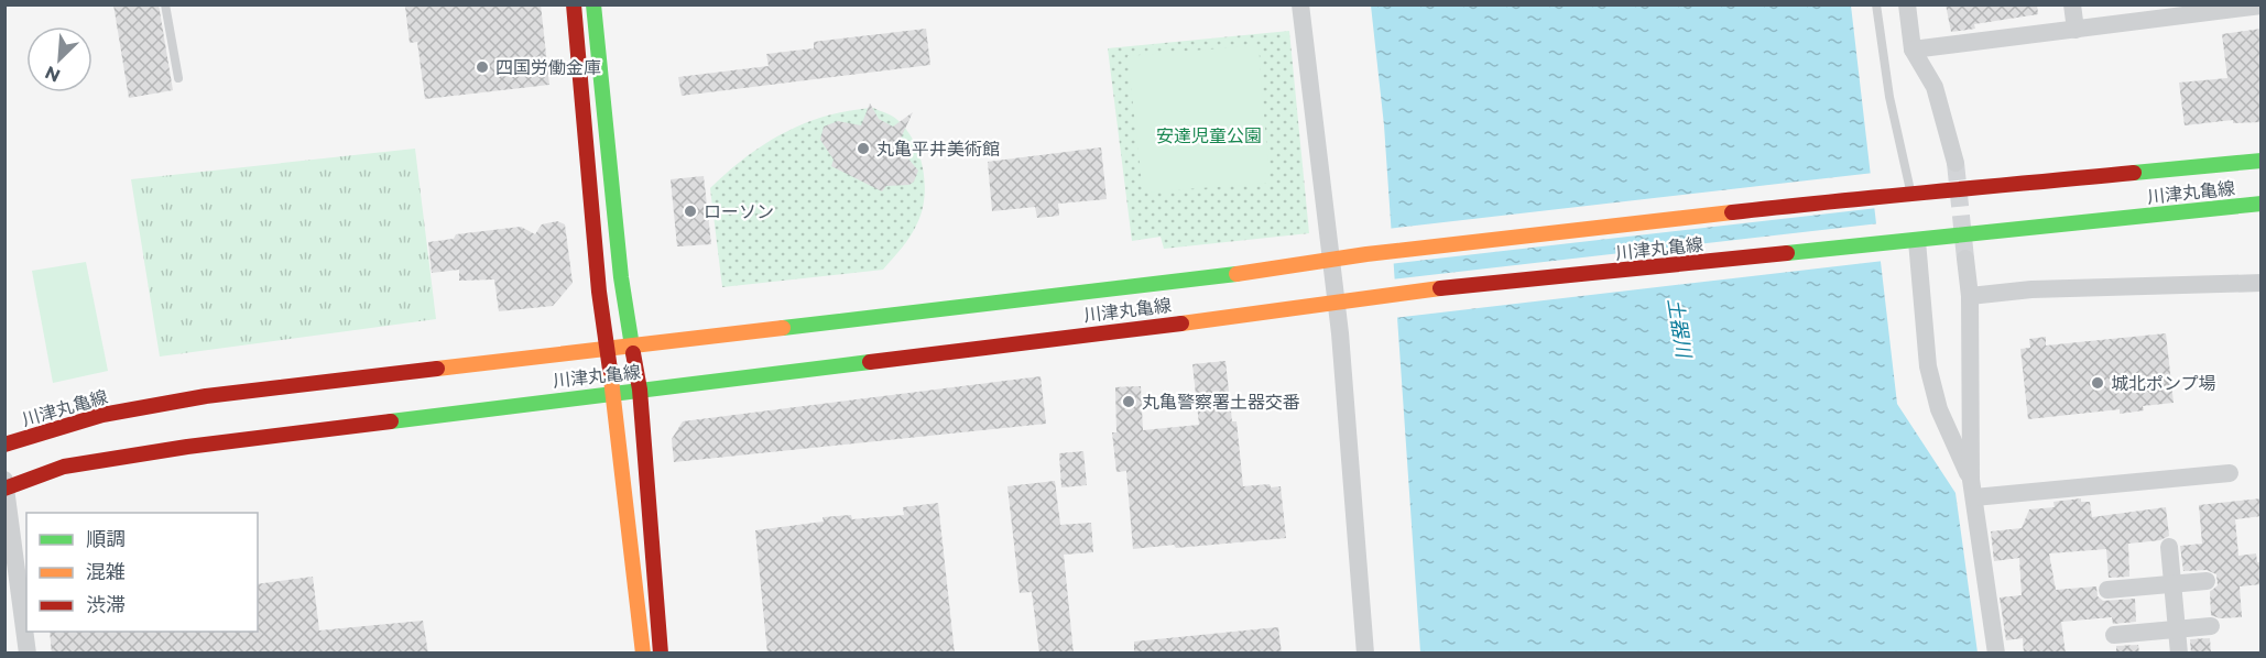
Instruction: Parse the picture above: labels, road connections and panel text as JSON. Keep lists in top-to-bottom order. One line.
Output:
{"streets":{"main road":["川津丸亀線"]},"water":["土器川"],"parks":["安達児童公園"],"places":["四国労働金庫","丸亀平井美術館","ローソン","城北ポンプ場","丸亀警察署土器交番"],"legend":["順調","混雑","渋滞"],"north":"bottom left"}
